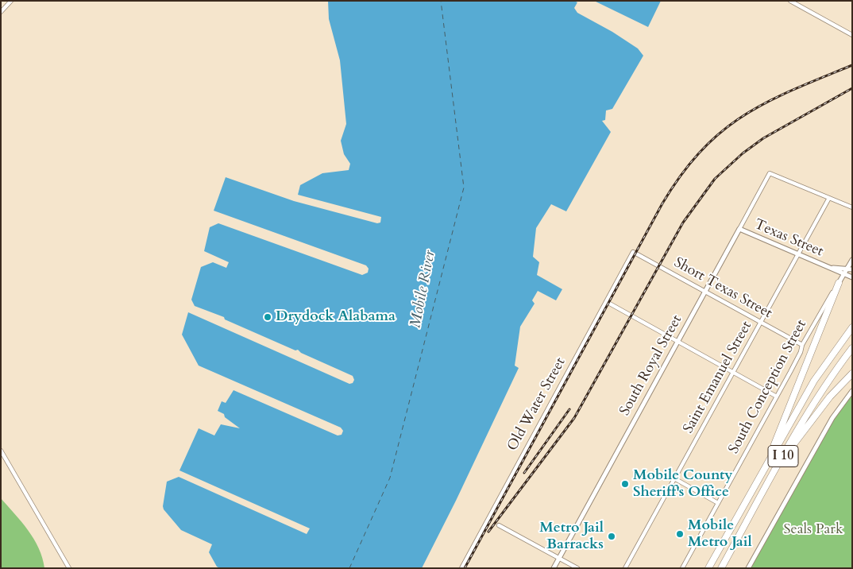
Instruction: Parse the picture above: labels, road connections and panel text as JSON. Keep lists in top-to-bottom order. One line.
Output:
{"streets":{"highway":["I 10"],"street":["Texas Street","Short Texas Street","South Royal Street","Saint Emanuel Street","South Conception Street","Old Water Street"]},"crossings":[["Texas Street","South Royal Street"],["Texas Street","Saint Emanuel Street"],["Texas Street","South Conception Street"],["Short Texas Street","South Royal Street"],["Short Texas Street","Saint Emanuel Street"],["Short Texas Street","South Conception Street"],["Short Texas Street","Old Water Street"],["South Royal Street","Saint Emanuel Street"]],"water":["Mobile River"],"parks":["Seals Park"],"places":["Drydock Alabama","Mobile County Sheriff's Office","Mobile Metro Jail","Metro Jail Barracks"]}
